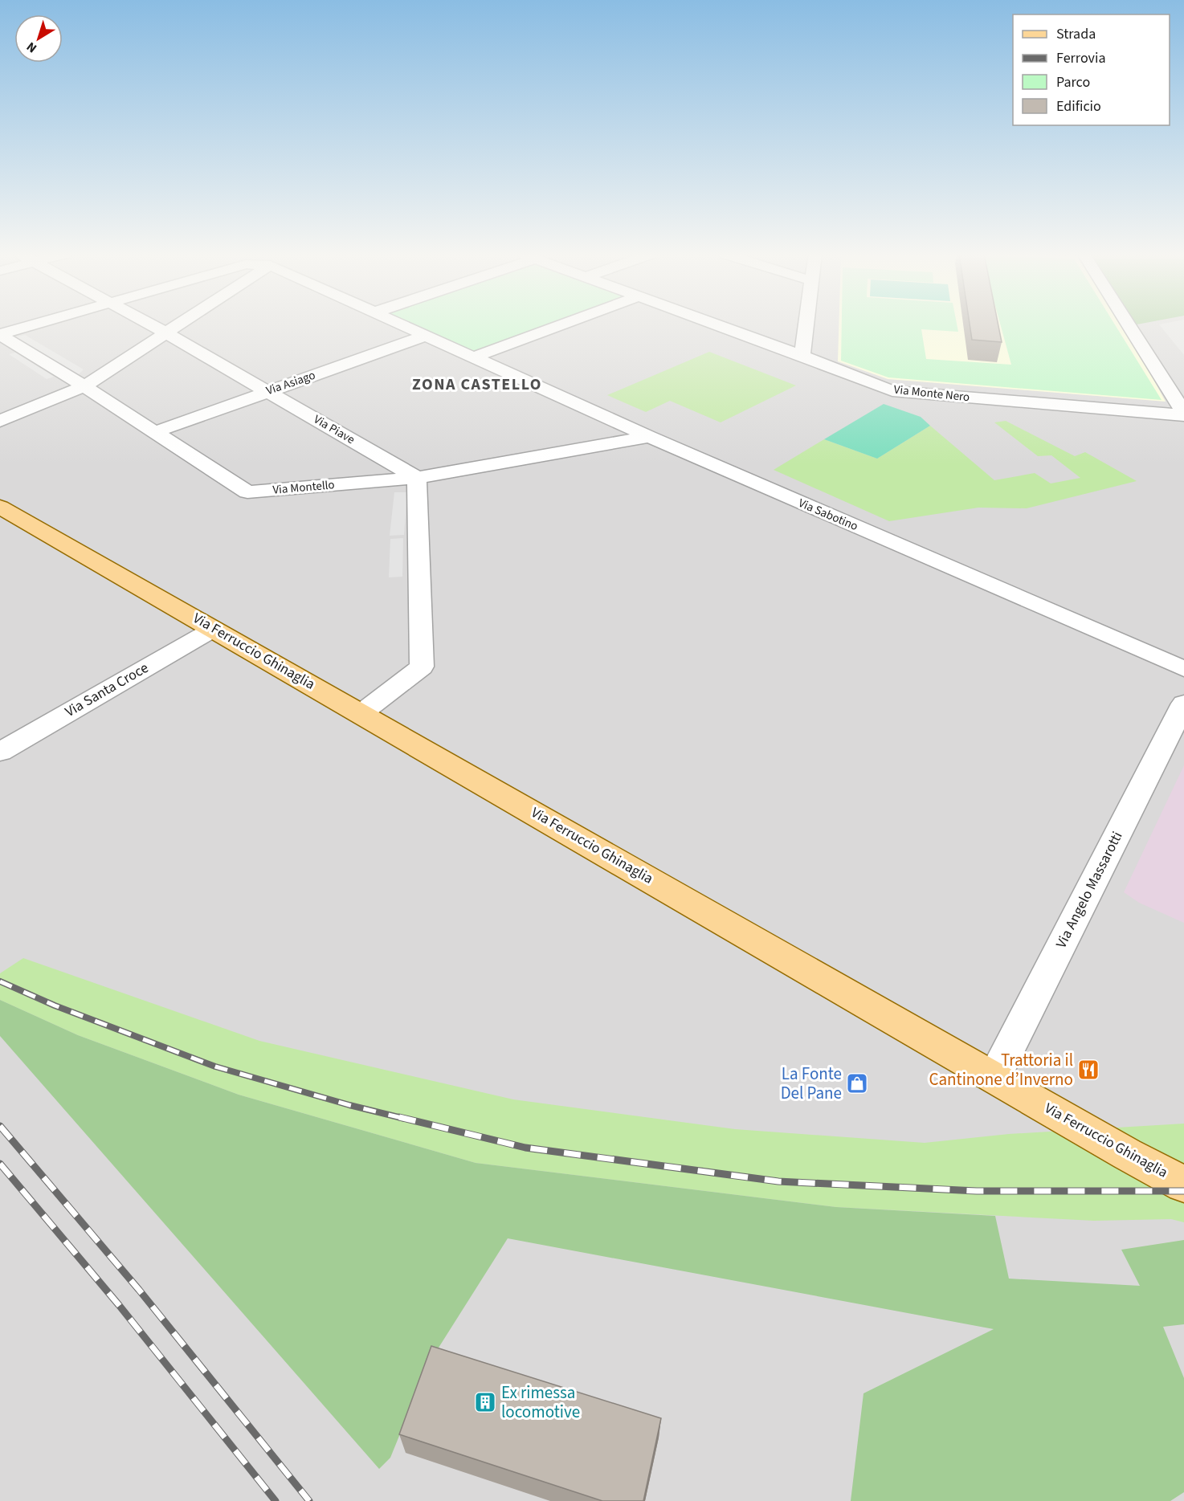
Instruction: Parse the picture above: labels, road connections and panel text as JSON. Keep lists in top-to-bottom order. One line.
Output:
{"streets":{"main road":["Via Ferruccio Ghinaglia"],"street":["Via Asiago","Via Monte Nero","Via Piave","Via Montello","Via Sabotino","Via Santa Croce","Via Angelo Massarotti"]},"crossings":[["Via Asiago","Via Piave"],["Via Asiago","Via Montello"],["Via Asiago","Via Sabotino"],["Via Piave","Via Montello"],["Via Montello","Via Sabotino"],["Via Ferruccio Ghinaglia","Via Santa Croce"],["Via Ferruccio Ghinaglia","Via Angelo Massarotti"]],"districts":["ZONA CASTELLO"],"places":{"restaurant":["Trattoria il Cantinone d’Inverno"],"shop":["La Fonte Del Pane"],"building":["Ex rimessa locomotive"]},"legend":["Strada","Ferrovia","Parco","Edificio"],"north":"bottom left"}
